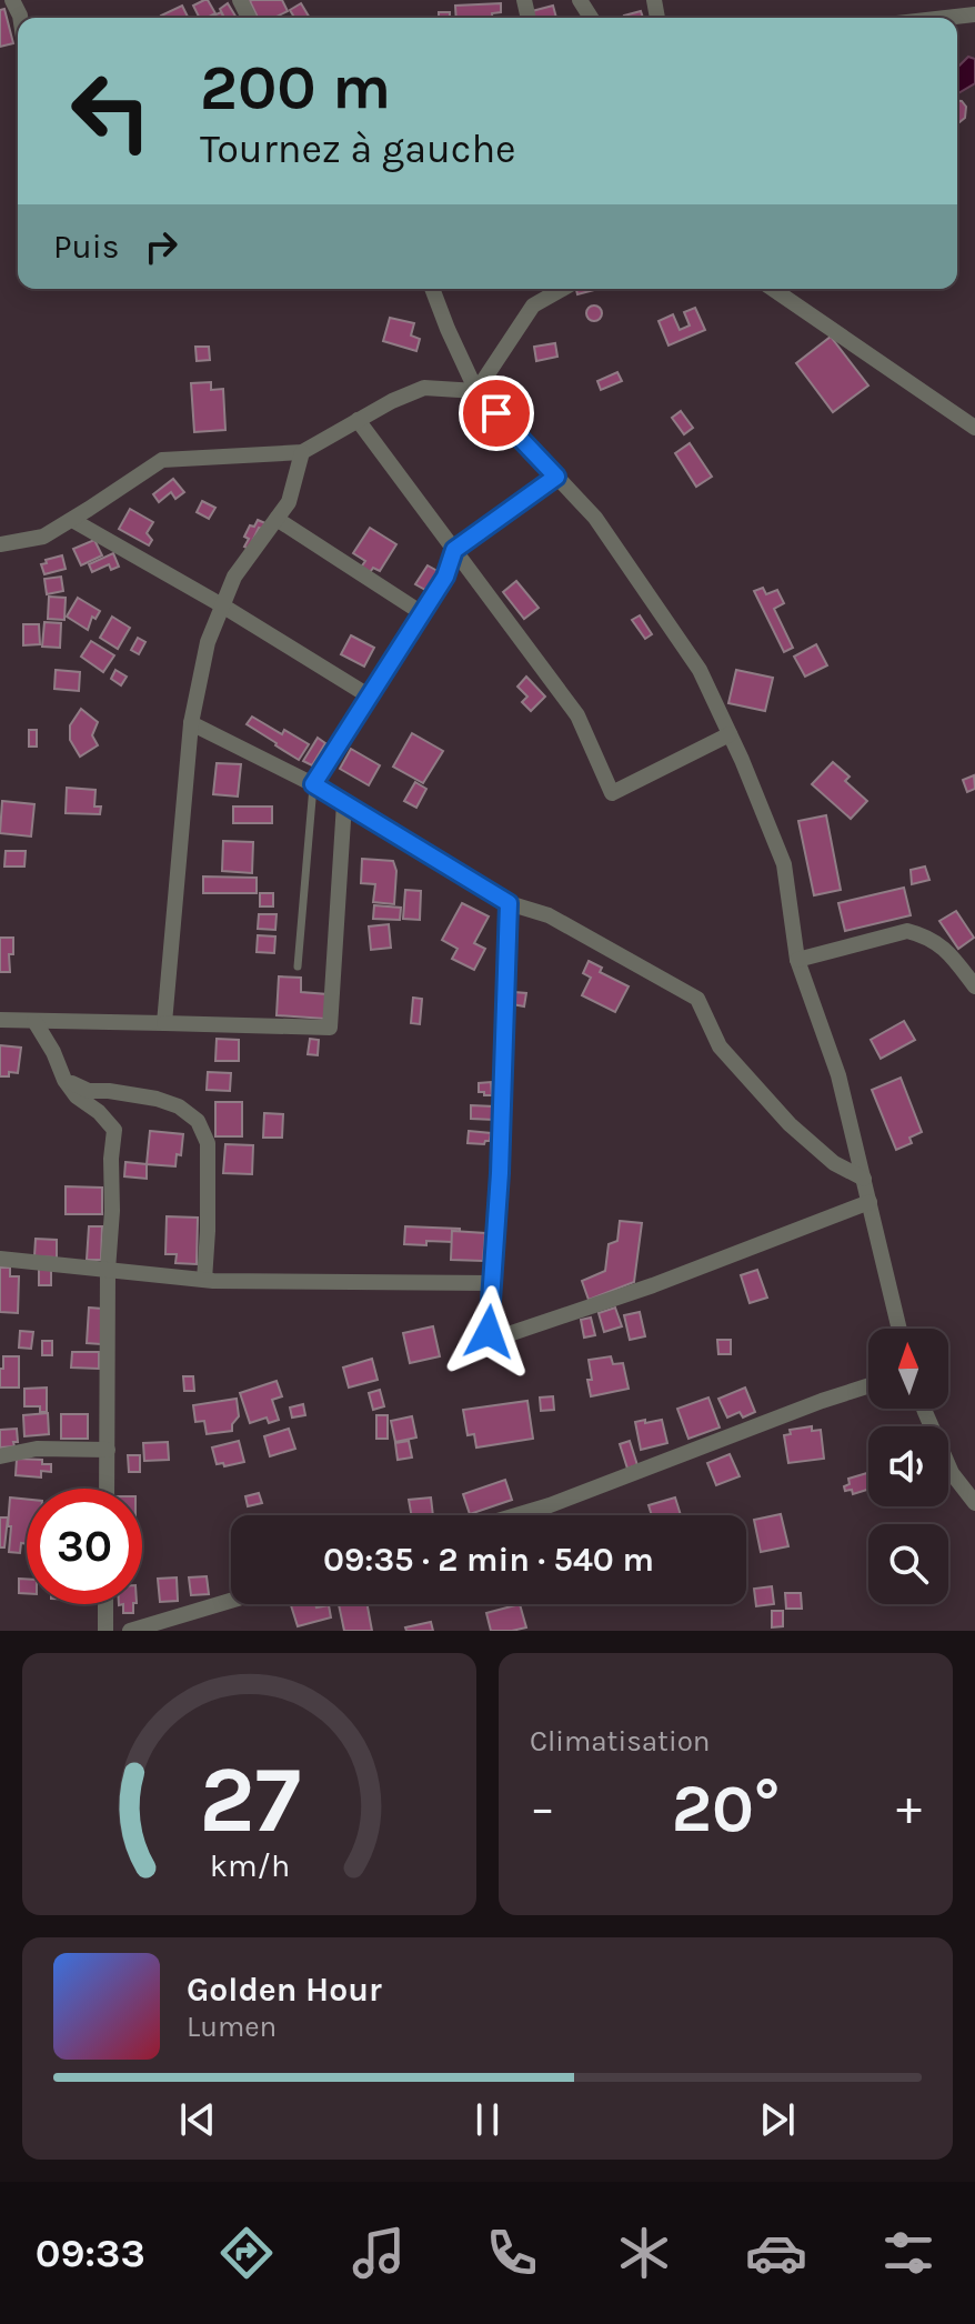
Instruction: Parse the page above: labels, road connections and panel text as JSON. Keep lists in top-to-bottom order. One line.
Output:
{"north":"top","page":{"turn":["200 m","Tournez à gauche"],"then":"Puis","limit":"30","trip":"09:35 · 2 min · 540 m","tile":"Climatisation","heat":["−","20°","+"],"song":["Golden Hour","Lumen"],"tabs":"09:33","gauge":["27","km/h"]}}
